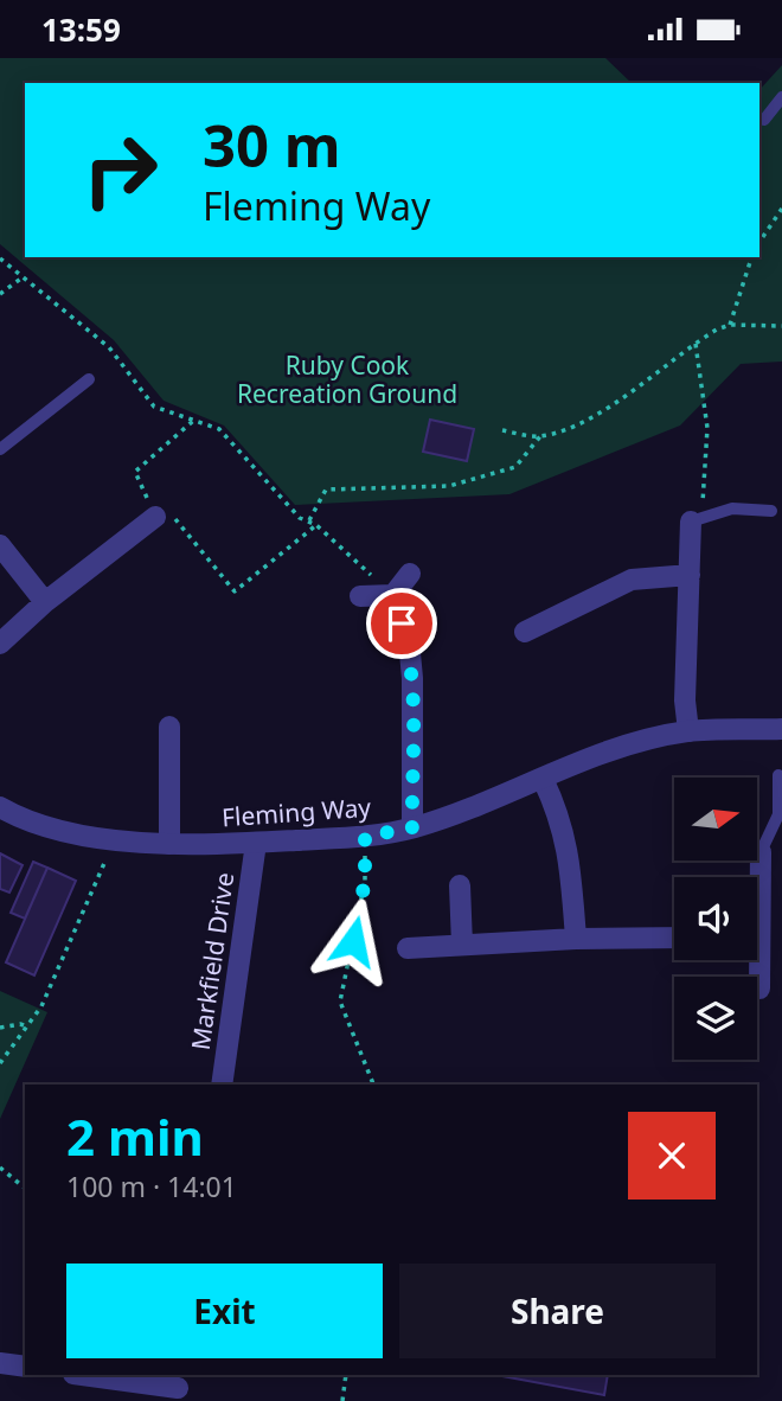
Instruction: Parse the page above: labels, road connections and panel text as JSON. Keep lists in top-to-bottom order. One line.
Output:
{"streets":{"street":["Fleming Way","Markfield Drive"]},"crossings":[["Fleming Way","Markfield Drive"]],"parks":["Ruby Cook Recreation Ground"],"north":"right","page":{"status":"13:59","turn":["30 m","Fleming Way"],"heading":["2 min","100 m · 14:01"],"buttons":["Exit","Share"]}}
